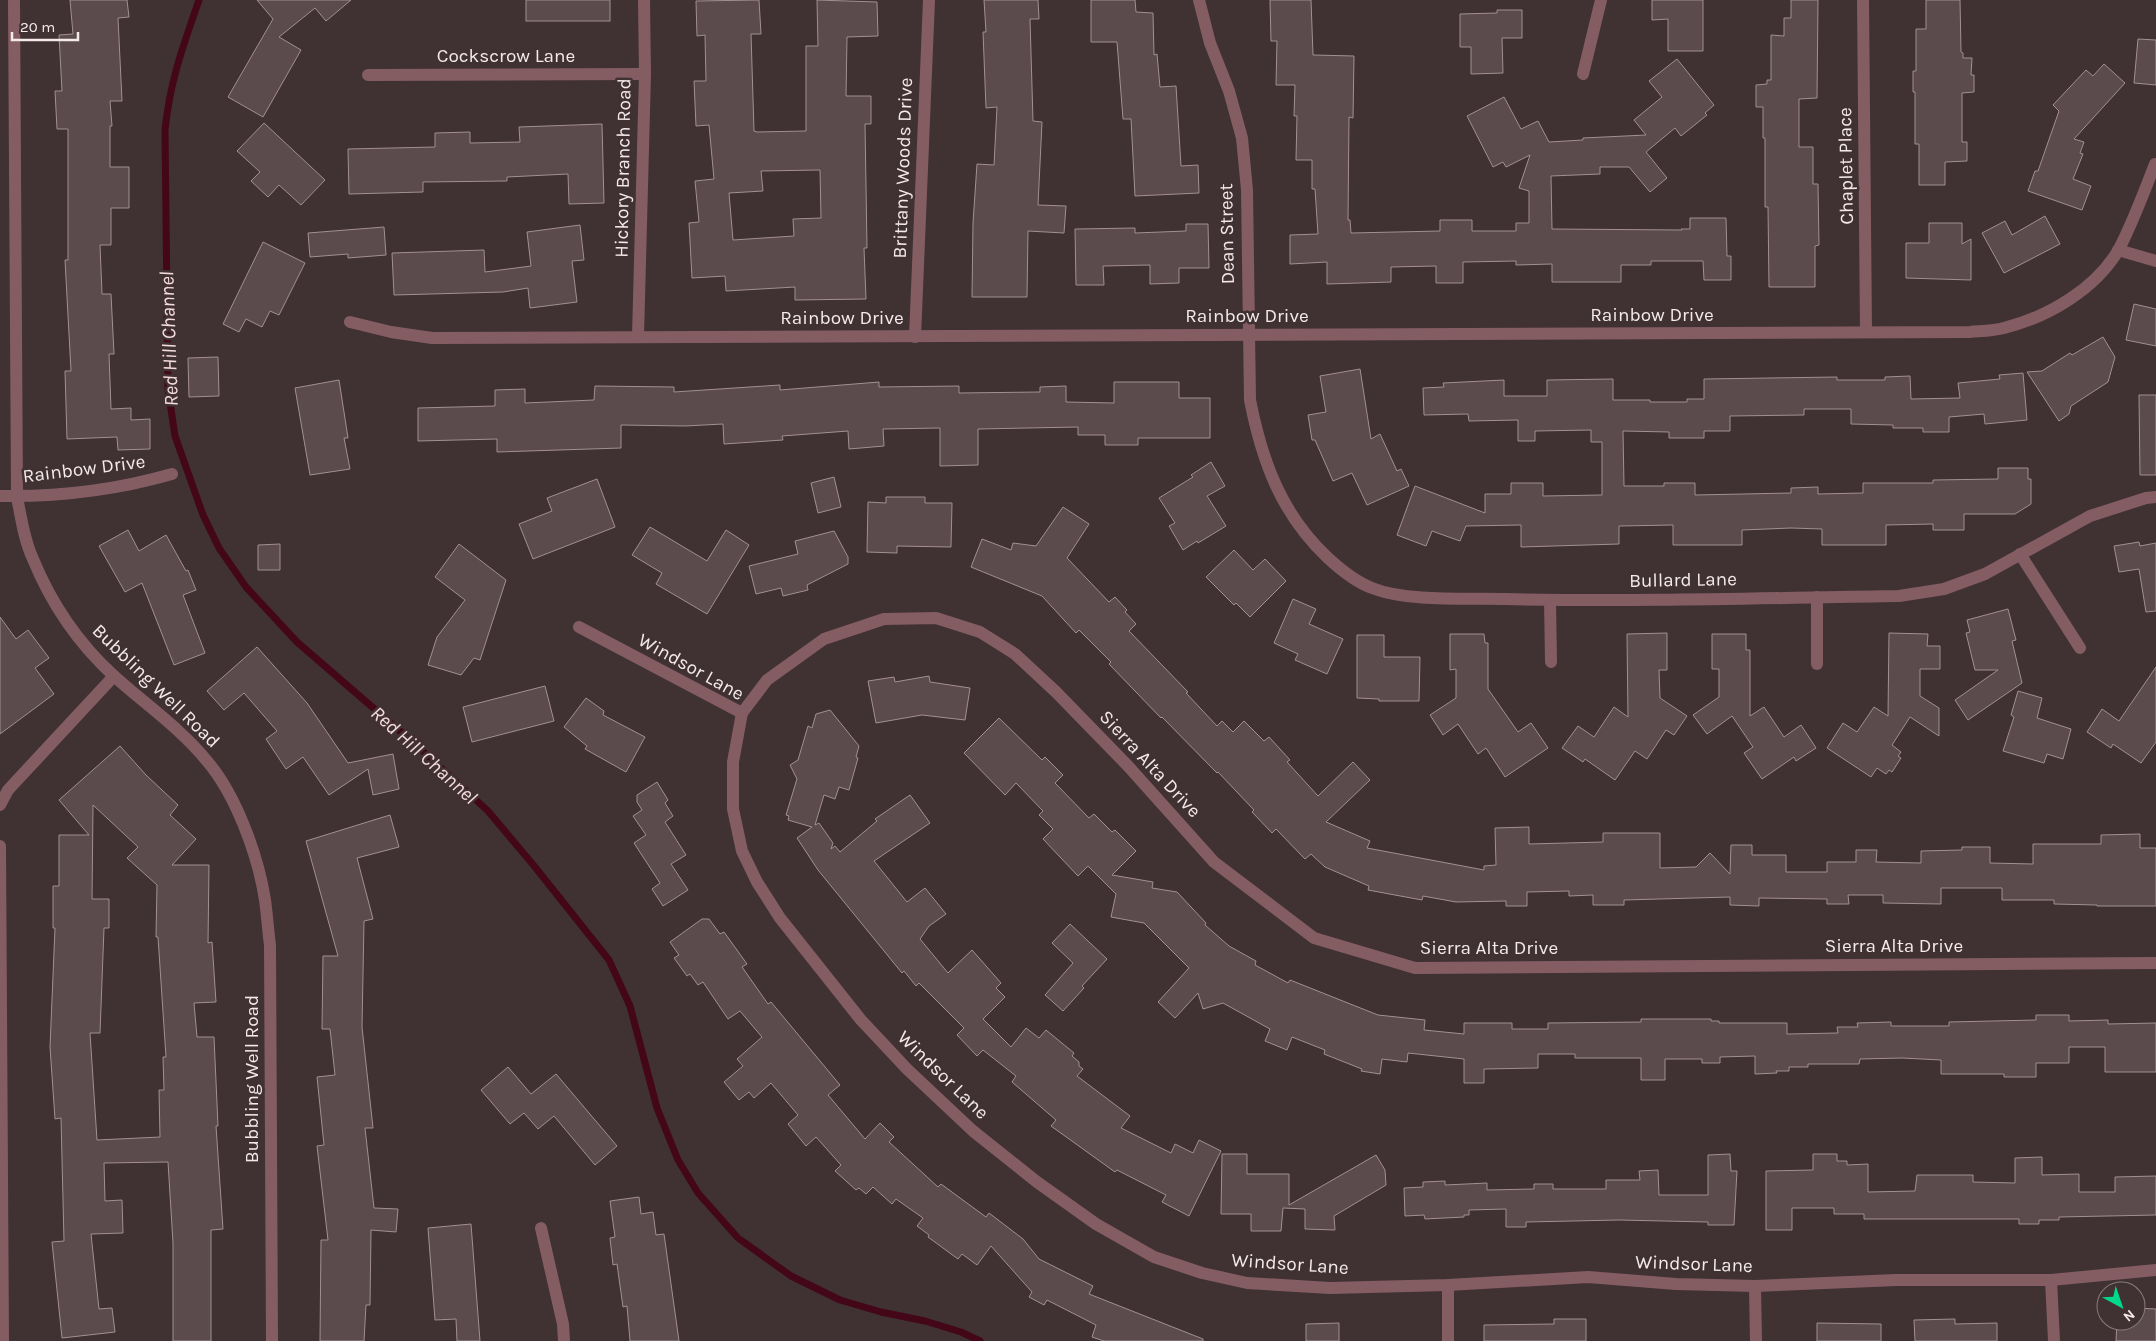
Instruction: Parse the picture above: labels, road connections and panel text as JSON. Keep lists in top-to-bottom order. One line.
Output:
{"streets":{"street":["Cockscrow Lane","Chaplet Place","Hickory Branch Road","Brittany Woods Drive","Dean Street","Rainbow Drive","Bullard Lane","Windsor Lane","Bubbling Well Road","Sierra Alta Drive"]},"crossings":[["Cockscrow Lane","Hickory Branch Road"],["Chaplet Place","Rainbow Drive"],["Hickory Branch Road","Rainbow Drive"],["Brittany Woods Drive","Rainbow Drive"],["Dean Street","Rainbow Drive"],["Dean Street","Bullard Lane"],["Rainbow Drive","Bubbling Well Road"],["Windsor Lane","Sierra Alta Drive"]],"water":["Red Hill Channel"],"scale_bar":"20 m","north":"bottom right"}
